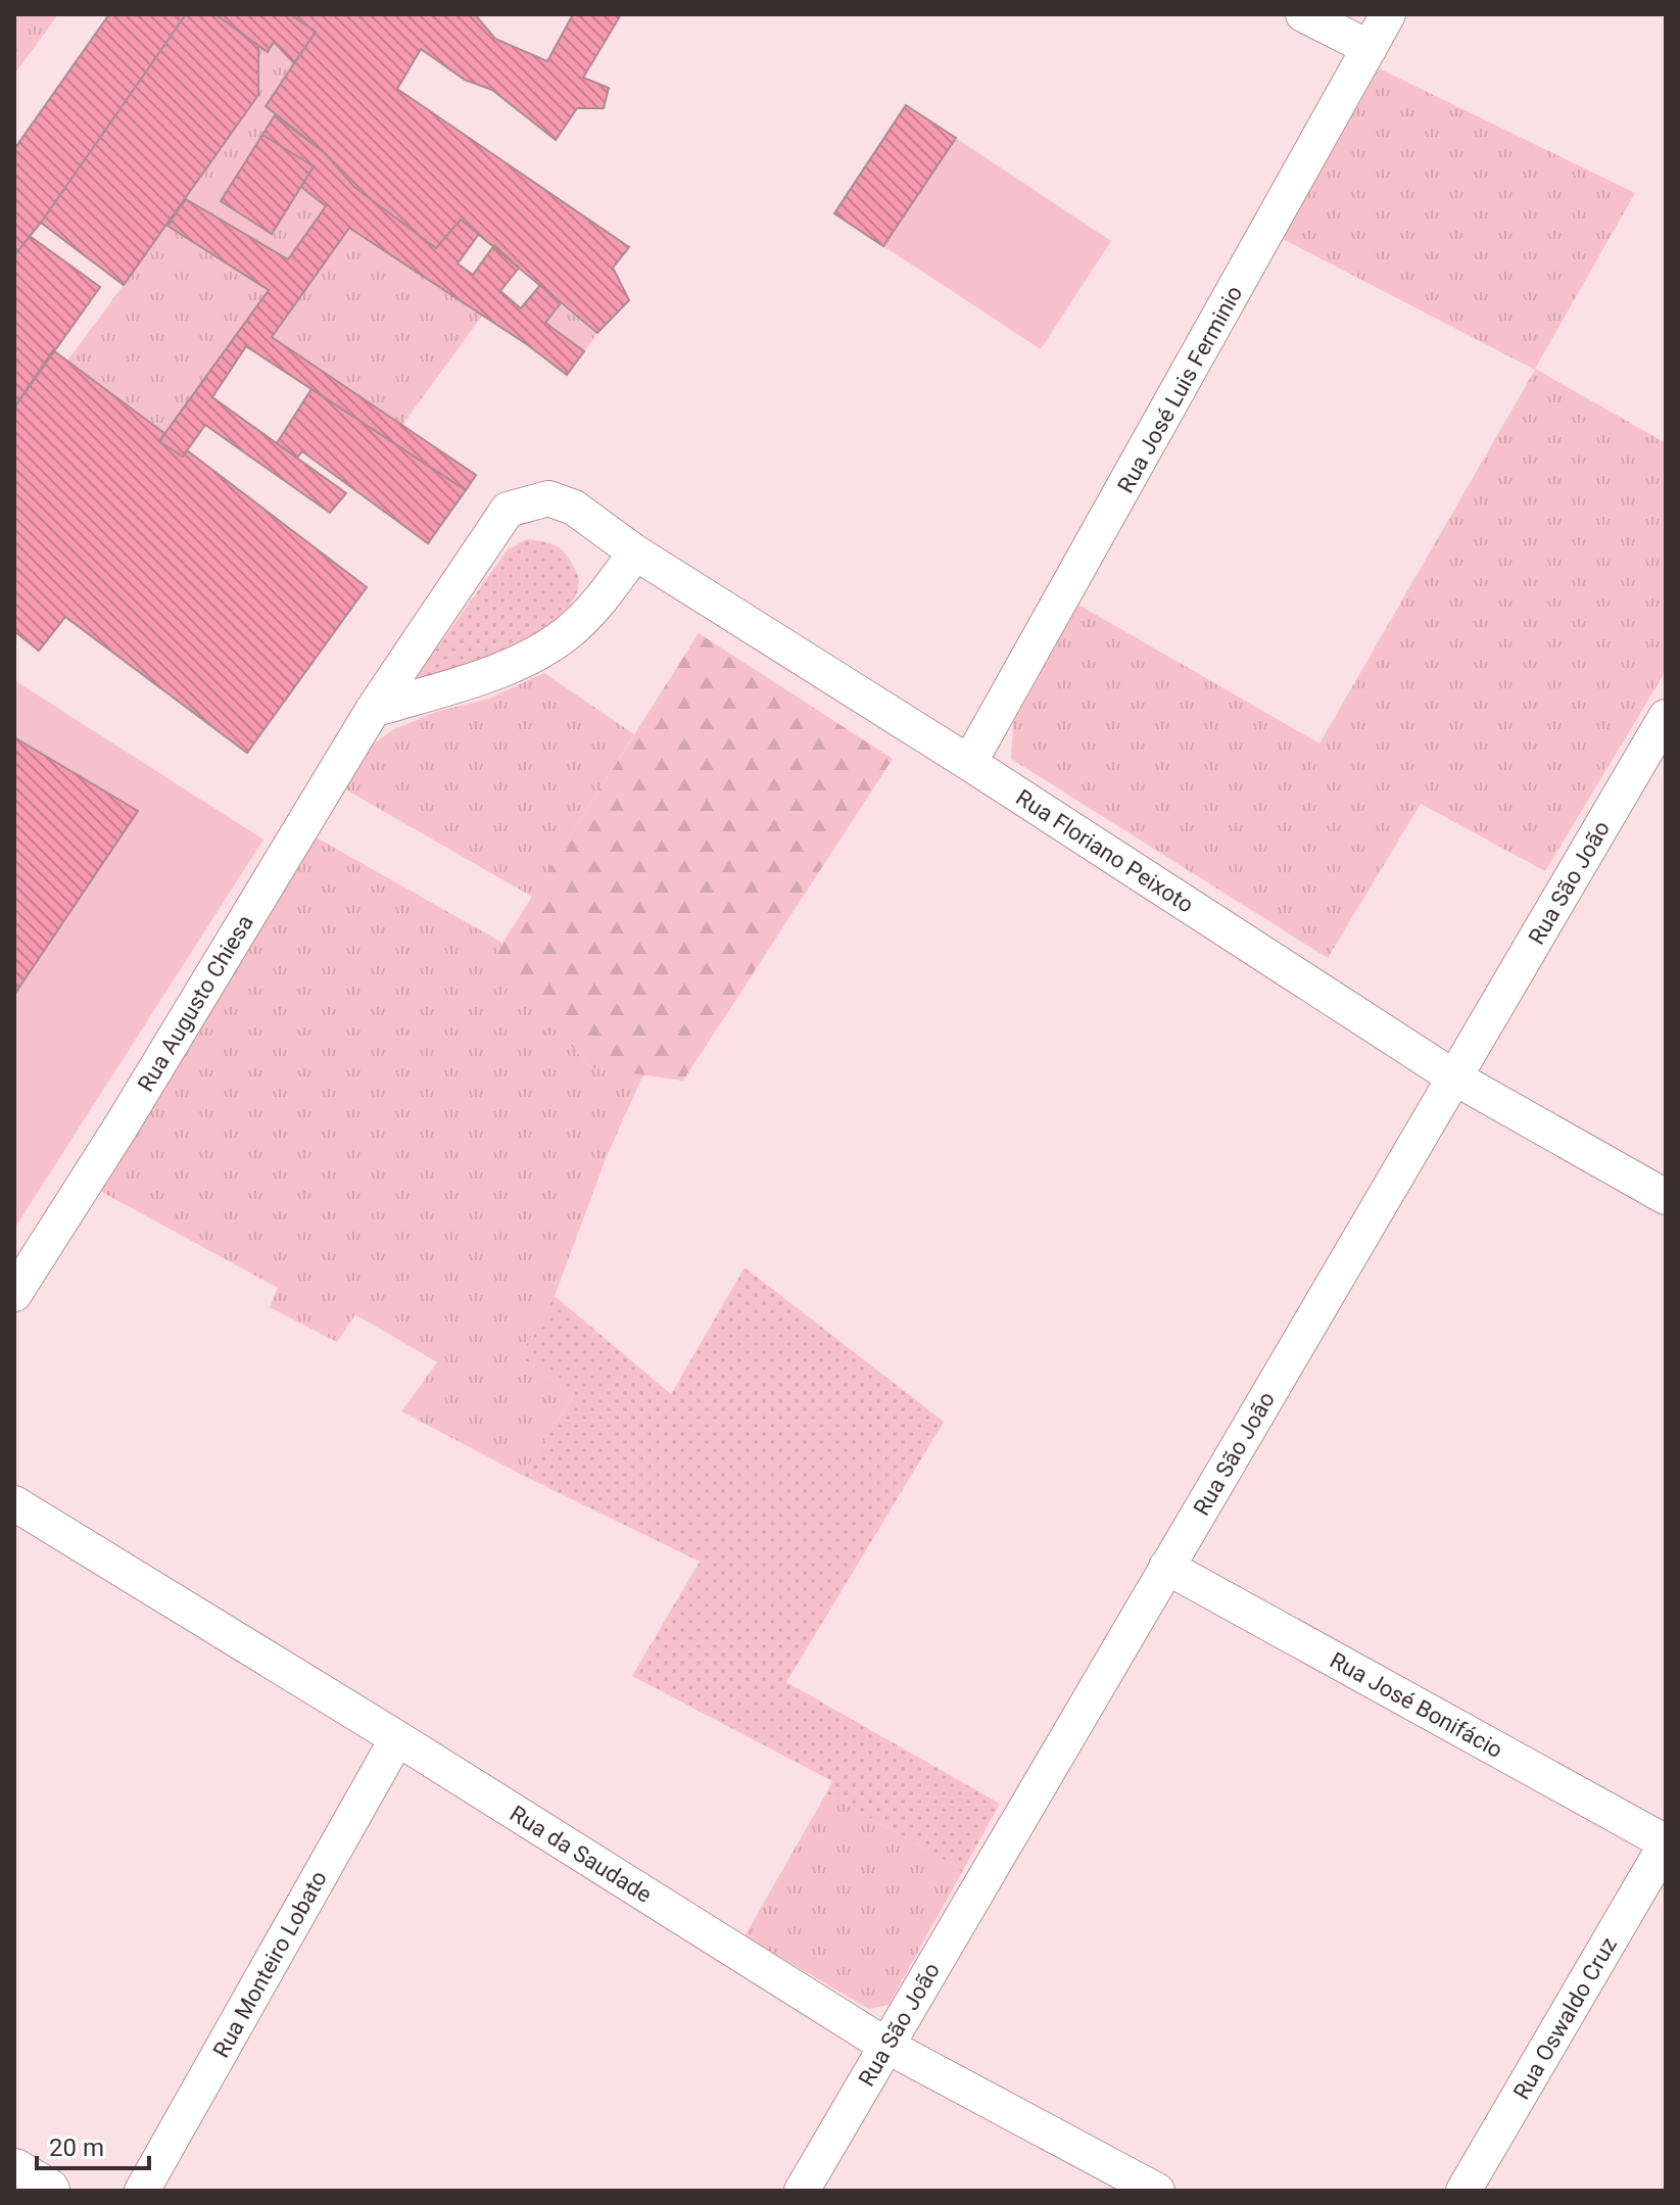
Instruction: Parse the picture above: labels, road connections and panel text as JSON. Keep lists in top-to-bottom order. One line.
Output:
{"streets":{"street":["Rua José Luis Ferminio","Rua Floriano Peixoto","Rua São João","Rua Augusto Chiesa","Rua José Bonifácio","Rua da Saudade","Rua Monteiro Lobato","Rua Oswaldo Cruz"]},"crossings":[["Rua José Luis Ferminio","Rua Floriano Peixoto"],["Rua Floriano Peixoto","Rua São João"],["Rua Floriano Peixoto","Rua Augusto Chiesa"],["Rua São João","Rua José Bonifácio"],["Rua São João","Rua da Saudade"],["Rua José Bonifácio","Rua Oswaldo Cruz"],["Rua da Saudade","Rua Monteiro Lobato"]],"scale_bar":"20 m"}
